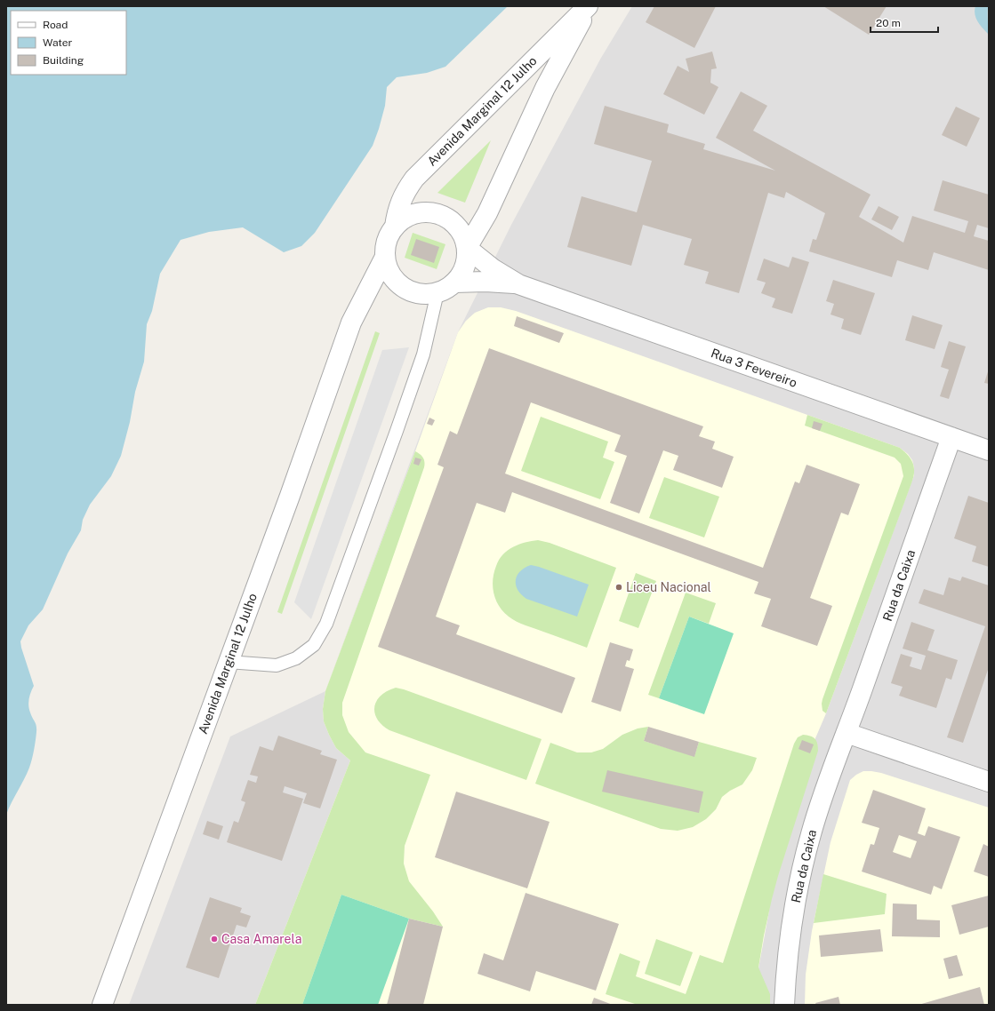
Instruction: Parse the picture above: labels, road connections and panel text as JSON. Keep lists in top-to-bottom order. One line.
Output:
{"streets":{"street":["Avenida Marginal 12 Julho","Rua 3 Fevereiro","Rua da Caixa"]},"crossings":[["Rua 3 Fevereiro","Rua da Caixa"]],"places":["Liceu Nacional","Casa Amarela"],"legend":["Road","Water","Building"],"scale_bar":"20 m"}
